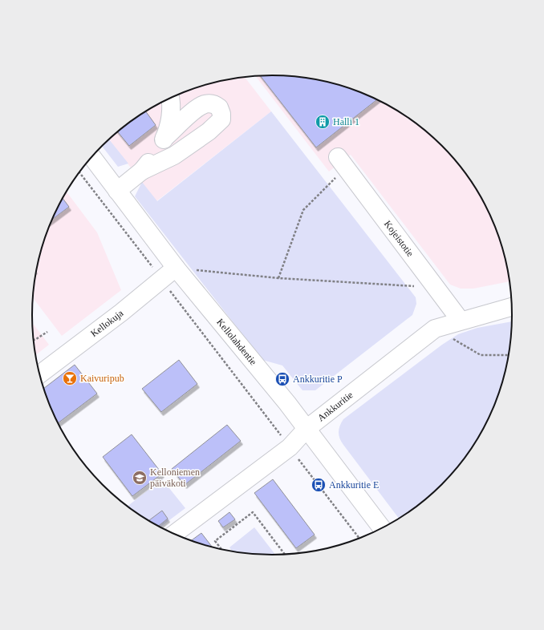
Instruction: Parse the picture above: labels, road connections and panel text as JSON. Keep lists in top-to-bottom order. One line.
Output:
{"streets":{"street":["Kojeistotie","Kellokuja","Kellolahdentie","Ankkuritie"]},"crossings":[["Kojeistotie","Ankkuritie"],["Kellokuja","Kellolahdentie"],["Kellolahdentie","Ankkuritie"]],"places":{"building":["Halli 1"],"bar":["Kaivuripub"],"bus stop":["Ankkuritie P","Ankkuritie E"],"school or university":["Kelloniemen päiväkoti"]}}
